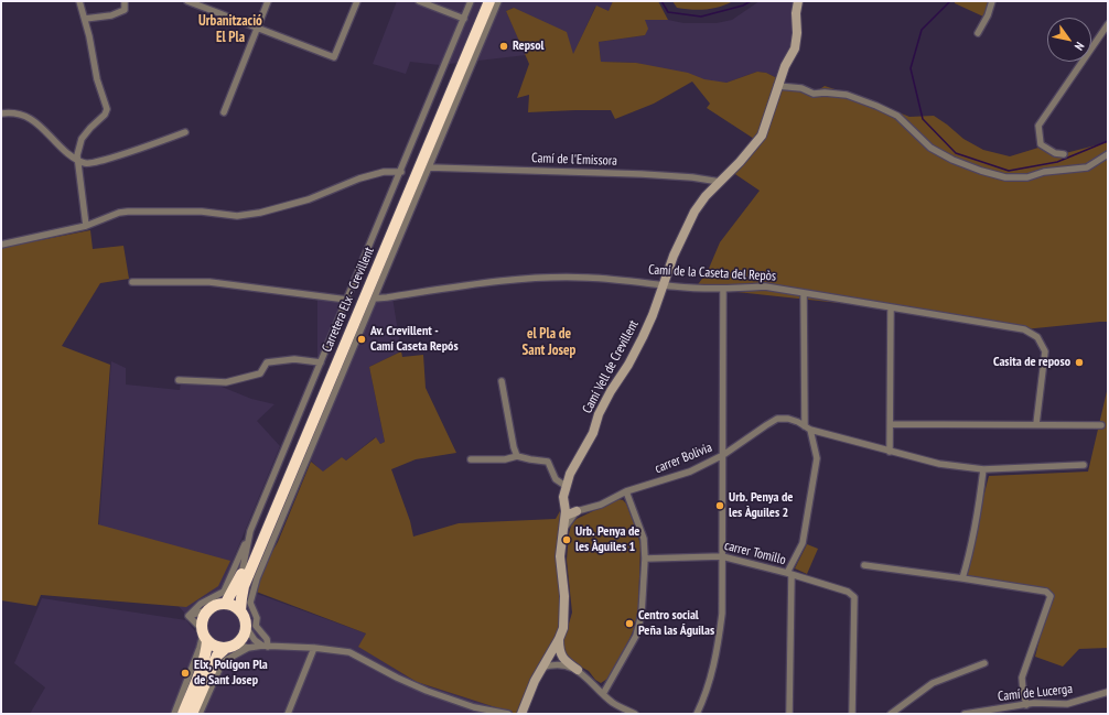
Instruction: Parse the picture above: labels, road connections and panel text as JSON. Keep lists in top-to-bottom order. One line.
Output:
{"streets":{"highway":["Carretera Elx - Crevillent"],"street":["Camí de l'Emissora","Camí de la Caseta del Repòs","Camí Vell de Crevillent","carrer Bolivia","carrer Tomillo","Camí de Lucerga"]},"crossings":[["Camí de l'Emissora","Camí Vell de Crevillent"],["Camí de la Caseta del Repòs","Camí Vell de Crevillent"]],"districts":["Urbanització El Pla","el Pla de Sant Josep"],"places":["Repsol","Av. Crevillent - Camí Caseta Repós","Casita de reposo","Urb. Penya de les Àguiles 2","Urb. Penya de les Àguiles 1","Centro social Peña las Águilas","Elx, Polígon Pla de Sant Josep"],"north":"bottom right"}
